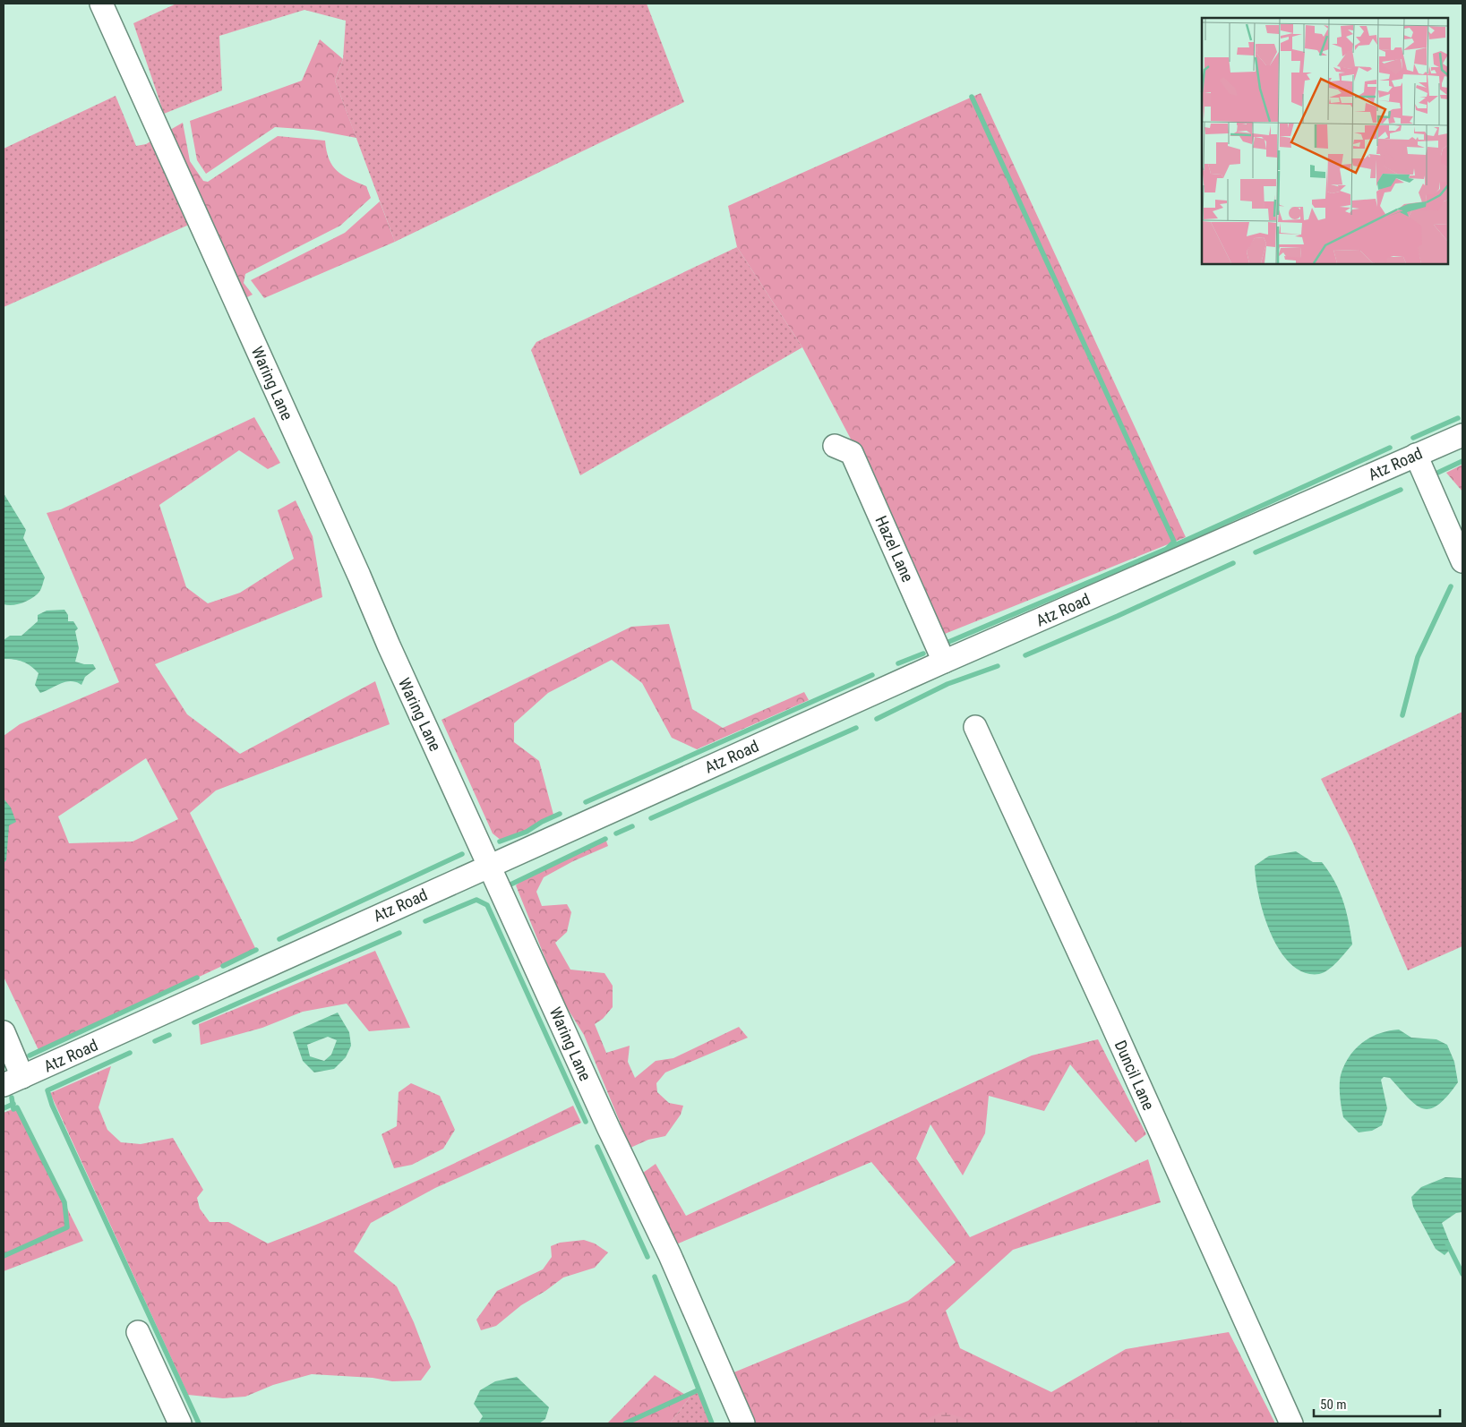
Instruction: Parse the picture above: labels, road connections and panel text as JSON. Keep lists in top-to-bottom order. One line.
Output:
{"streets":{"street":["Waring Lane","Atz Road","Hazel Lane","Duncil Lane"]},"crossings":[["Waring Lane","Atz Road"],["Atz Road","Hazel Lane"]],"scale_bar":"50 m"}
